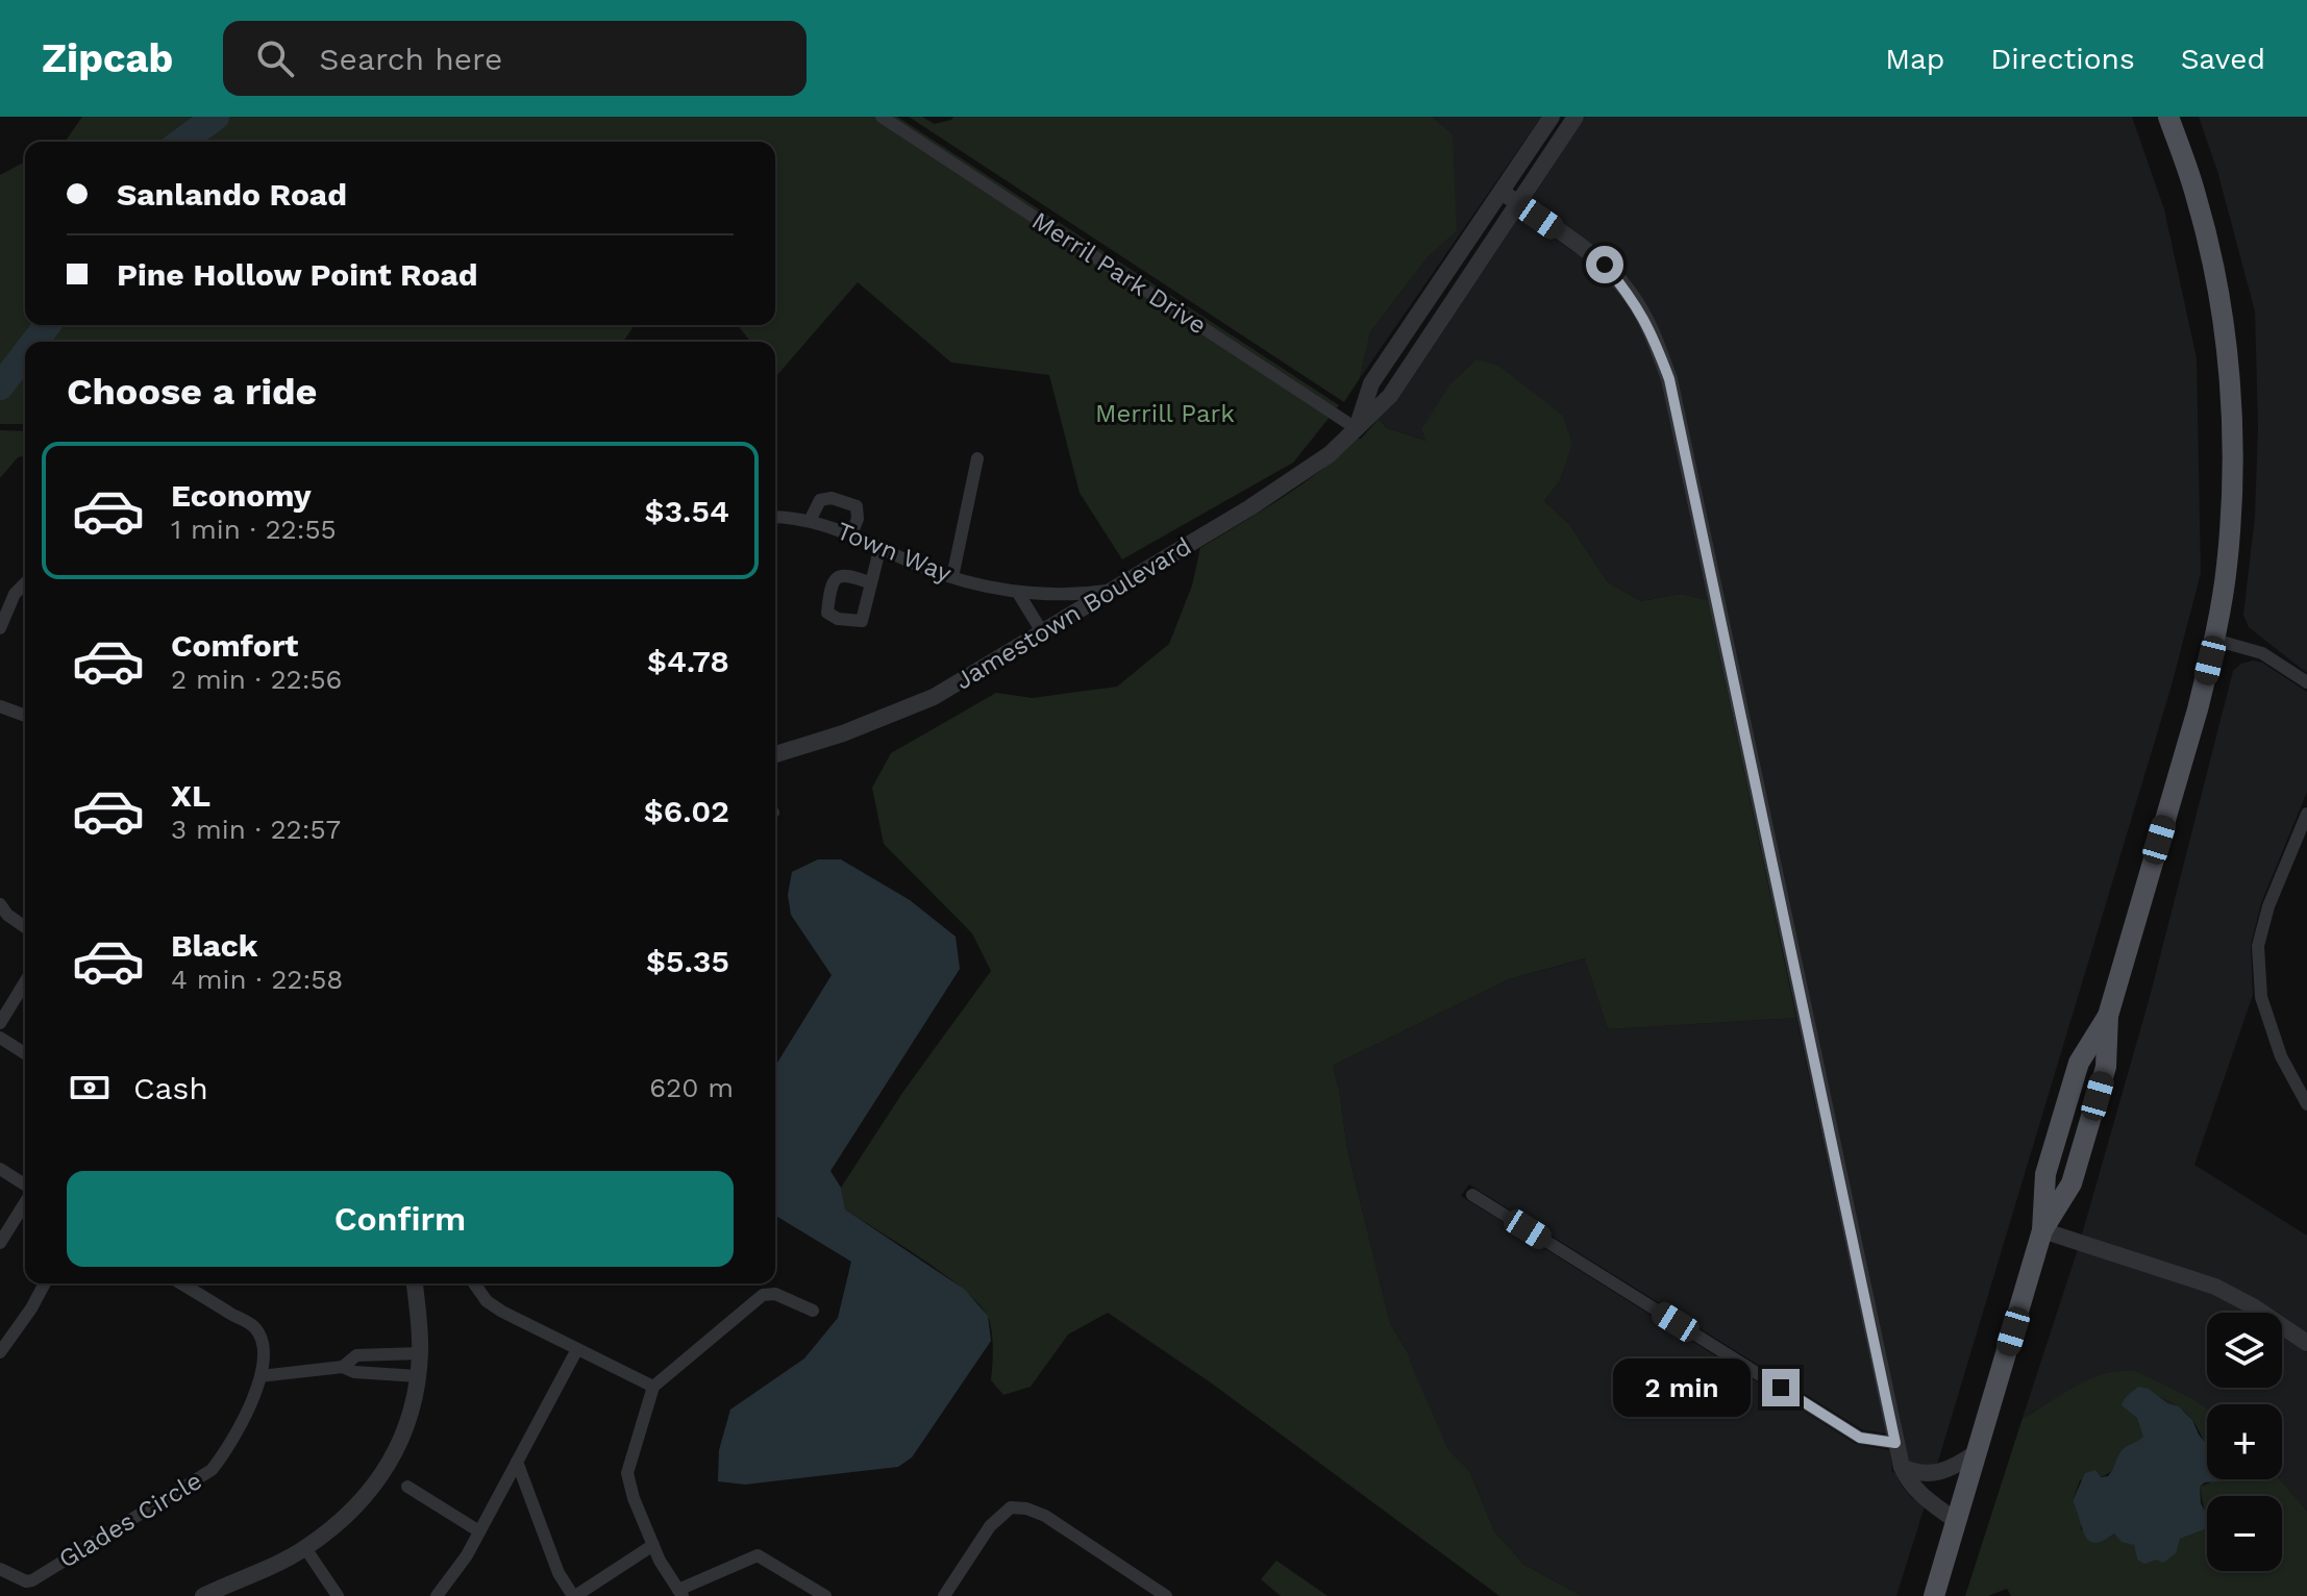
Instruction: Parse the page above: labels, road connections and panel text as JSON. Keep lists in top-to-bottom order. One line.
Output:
{"streets":{"street":["Merril Park Drive","Town Way","Jamestown Boulevard","Glades Circle"]},"crossings":[["Merril Park Drive","Jamestown Boulevard"],["Town Way","Jamestown Boulevard"]],"parks":["Merrill Park"],"page":{"header":"Zipcab","search":"Search here","nav":["Map","Directions","Saved"],"banner":["Sanlando Road","Pine Hollow Point Road"],"heading":"Choose a ride","list":[{"name":"Economy","note":"1 min · 22:55","value":"$3.54"},{"name":"Comfort","note":"2 min · 22:56","value":"$4.78"},{"name":"XL","note":"3 min · 22:57","value":"$6.02"},{"name":"Black","note":"4 min · 22:58","value":"$5.35"}],"pay":["Cash","620 m"],"buttons":"Confirm","map_buttons":["+","−"],"bubble":"2 min"}}
